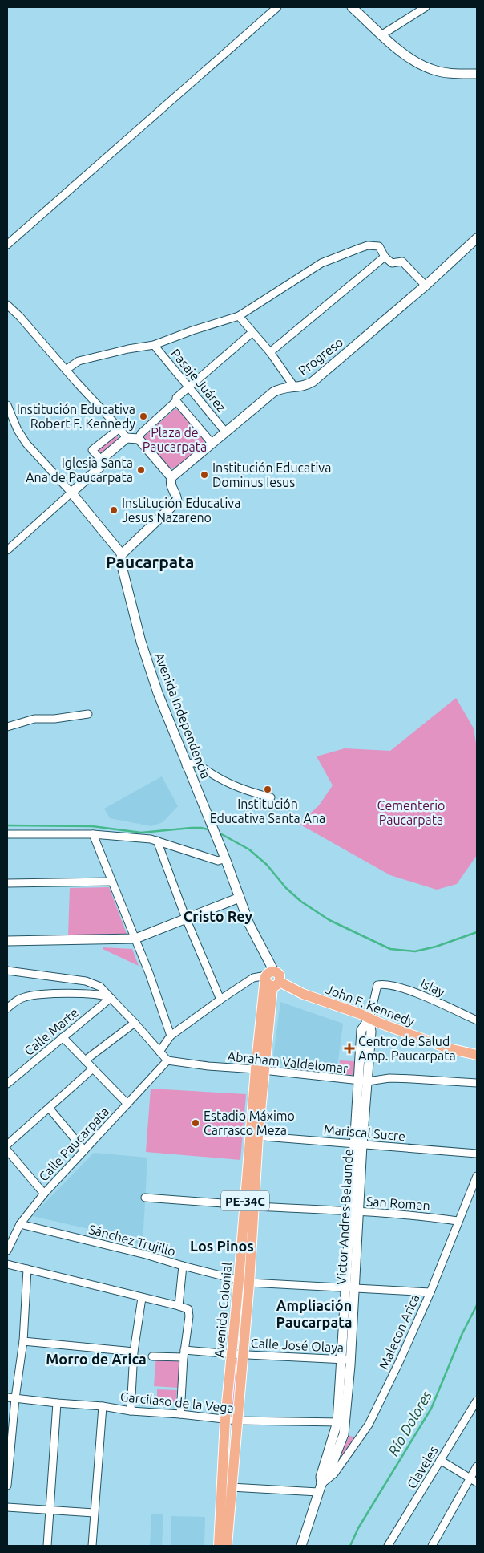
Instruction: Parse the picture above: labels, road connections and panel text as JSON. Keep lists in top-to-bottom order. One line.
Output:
{"streets":{"main road":["Progreso","Avenida Independencia","John F. Kennedy","PE-34C","Víctor Andres Belaunde","Avenida Colonial"],"street":["Pasaje Juárez","Islay","Calle Marte","Abraham Valdelomar","Mariscal Sucre","Calle Paucarpata","San Roman","Sánchez Trujillo","Malecon Arica","Calle José Olaya","Garcilaso de la Vega","Claveles"]},"crossings":[["Progreso","Pasaje Juárez"],["Avenida Independencia","John F. Kennedy"],["Avenida Independencia","Avenida Colonial"],["Islay","Víctor Andres Belaunde"],["John F. Kennedy","Víctor Andres Belaunde"],["John F. Kennedy","Avenida Colonial"],["Abraham Valdelomar","Calle Paucarpata"],["Abraham Valdelomar","Víctor Andres Belaunde"],["Abraham Valdelomar","Avenida Colonial"],["Mariscal Sucre","Víctor Andres Belaunde"],["Mariscal Sucre","Avenida Colonial"],["Calle Paucarpata","Sánchez Trujillo"],["San Roman","Víctor Andres Belaunde"],["San Roman","Avenida Colonial"],["San Roman","Malecon Arica"],["Víctor Andres Belaunde","Sánchez Trujillo"],["Víctor Andres Belaunde","Malecon Arica"],["Víctor Andres Belaunde","Calle José Olaya"],["Víctor Andres Belaunde","Garcilaso de la Vega"],["Sánchez Trujillo","Avenida Colonial"],["Sánchez Trujillo","Malecon Arica"],["Avenida Colonial","Calle José Olaya"],["Avenida Colonial","Garcilaso de la Vega"]],"districts":["Paucarpata","Cristo Rey","Los Pinos","Ampliación Paucarpata","Morro de Arica"],"water":["Río Dolores"],"parks":["Plaza de Paucarpata","Cementerio Paucarpata"],"places":{"other":["Institución Educativa Robert F. Kennedy","Iglesia Santa Ana de Paucarpata","Institución Educativa Dominus Iesus","Institución Educativa Jesus Nazareno","Institución Educativa Santa Ana","Estadio Máximo Carrasco Meza"],"health":["Centro de Salud Amp. Paucarpata"]}}
